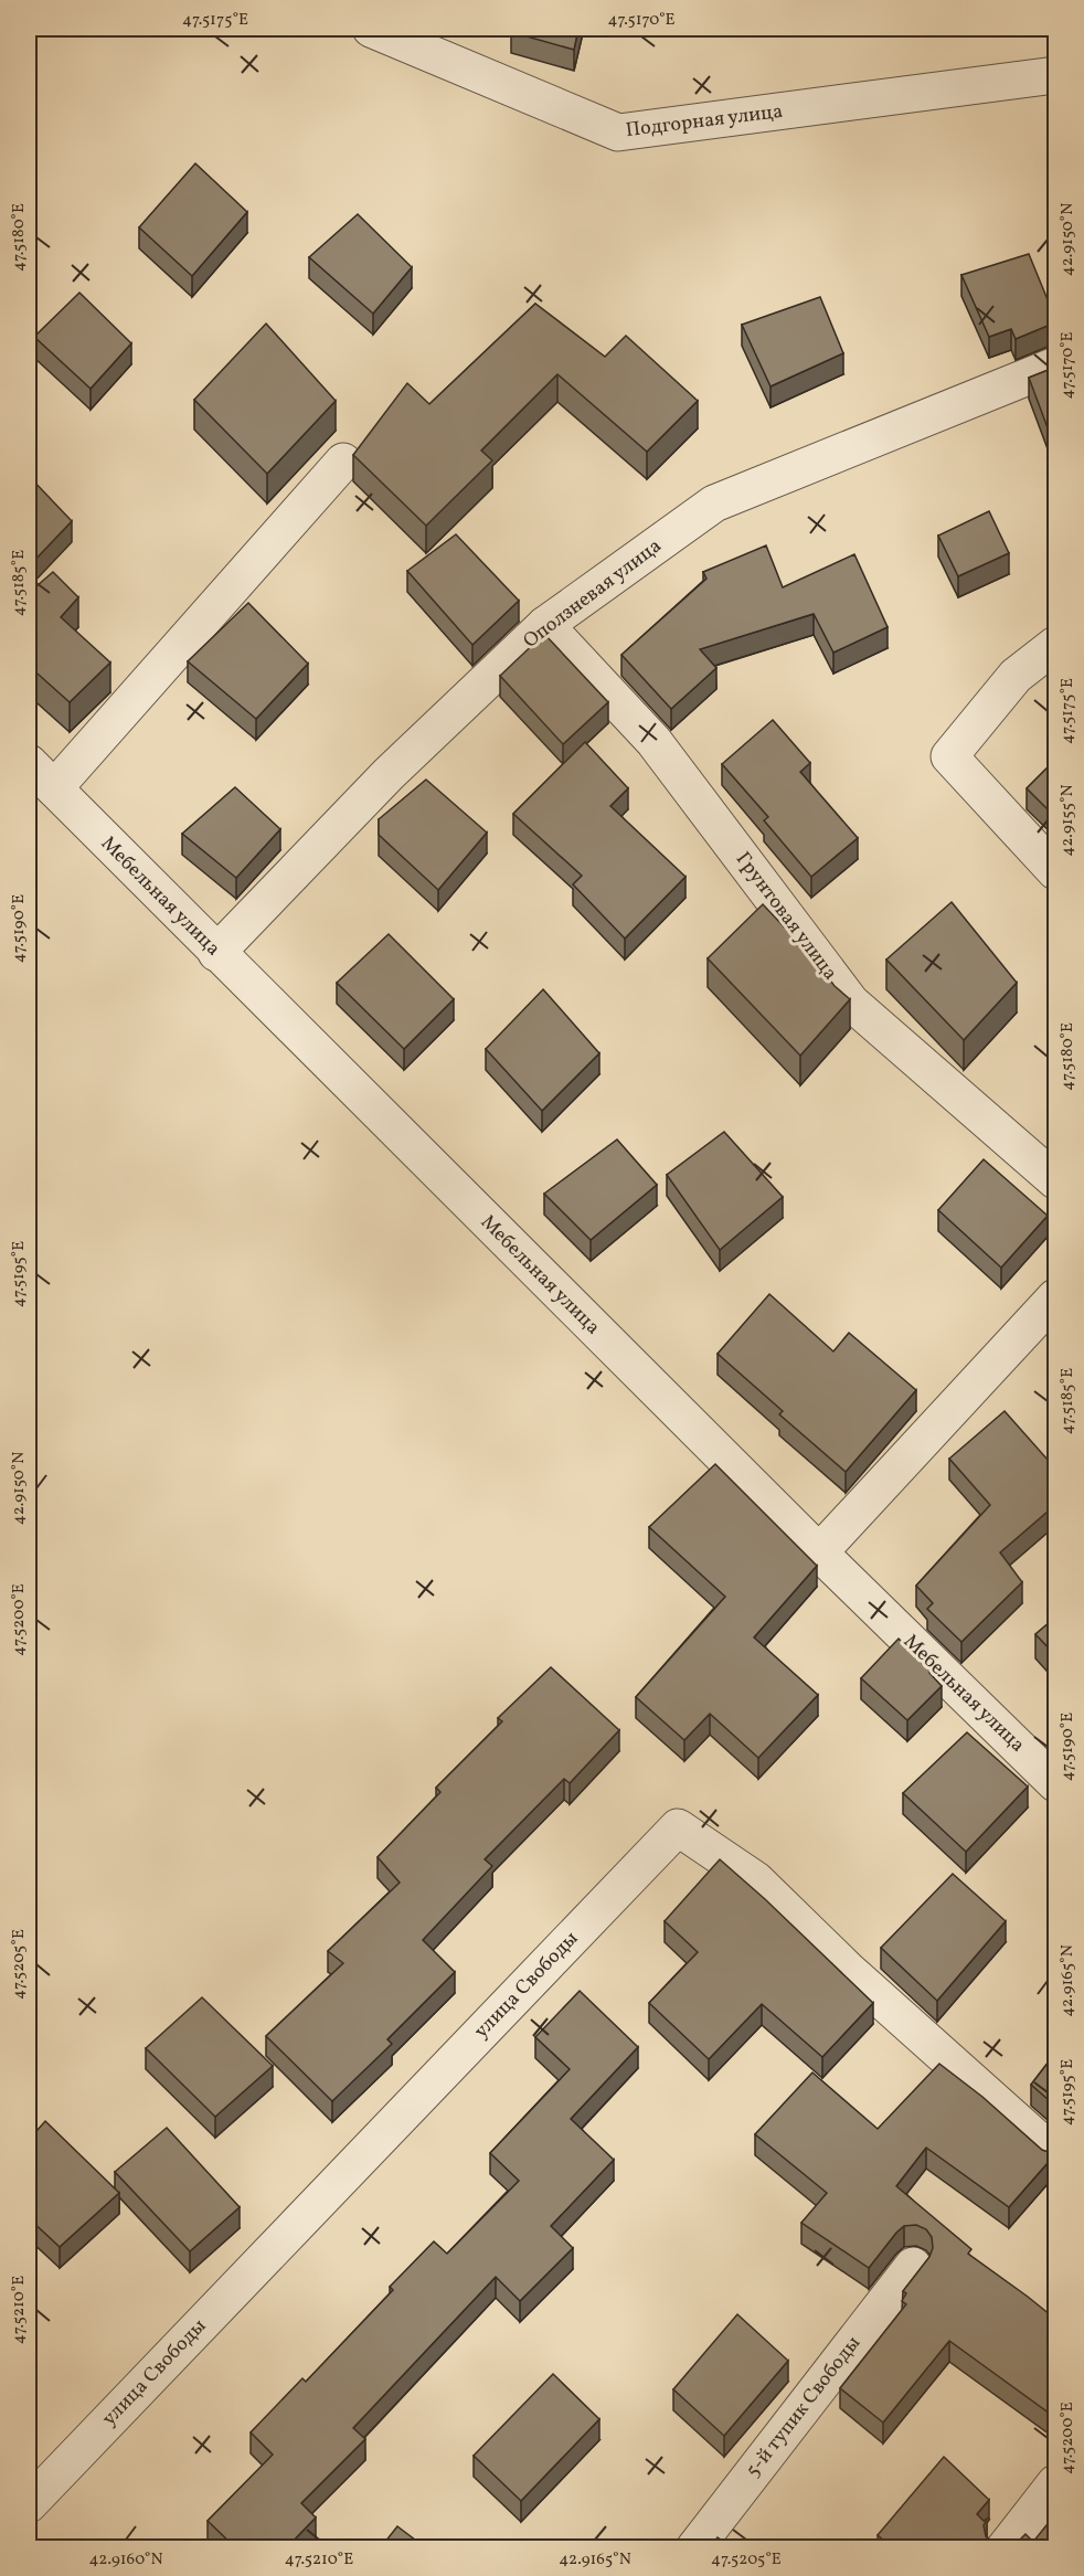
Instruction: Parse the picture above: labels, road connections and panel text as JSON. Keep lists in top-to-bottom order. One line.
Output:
{"streets":{"street":["Подгорная улица","Оползневая улица","Мебельная улица","Грунтовая улица","улица Свободы","5-й тупик Свободы"]},"crossings":[["Оползневая улица","Мебельная улица"],["Оползневая улица","Грунтовая улица"]],"coordinates":["47.5175°E","47.5170°E","47.5180°E","42.9150°N","47.5185°E","42.9155°N","47.5190°E","47.5195°E","47.5200°E","47.5205°E","42.9165°N","47.5210°E","42.9160°N"]}
